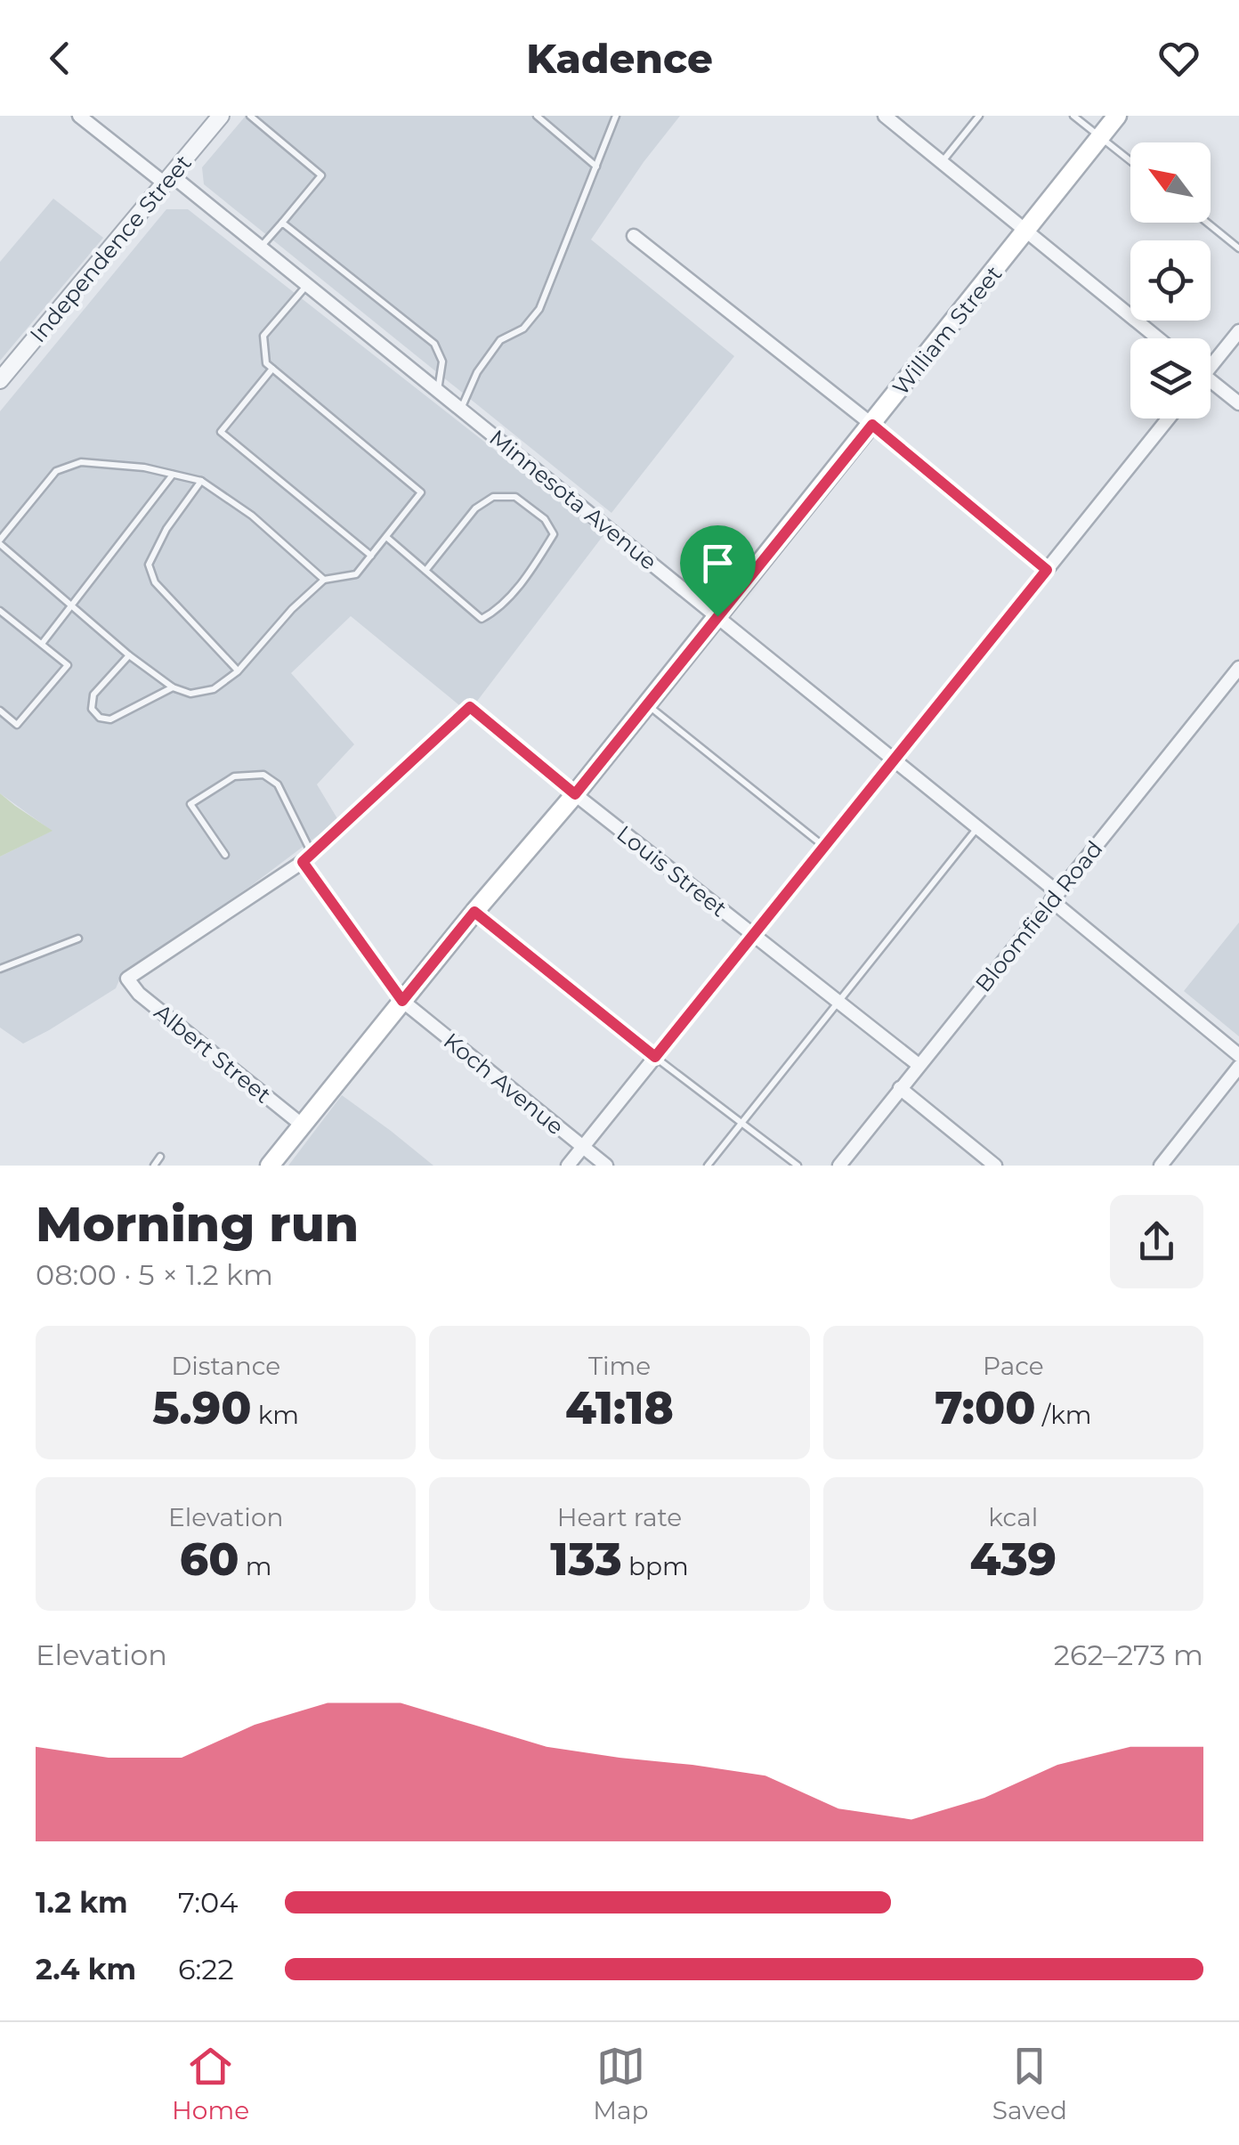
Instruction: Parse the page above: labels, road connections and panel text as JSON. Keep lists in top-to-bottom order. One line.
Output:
{"streets":{"main road":["William Street"],"street":["Independence Street","Minnesota Avenue","Louis Street","Bloomfield Road","Albert Street","Koch Avenue"]},"crossings":[["Independence Street","Minnesota Avenue"],["William Street","Minnesota Avenue"],["William Street","Louis Street"],["William Street","Albert Street"],["William Street","Koch Avenue"],["Minnesota Avenue","Bloomfield Road"],["Louis Street","Bloomfield Road"],["Louis Street","Albert Street"],["Louis Street","Koch Avenue"],["Albert Street","Koch Avenue"]],"north":"top left","page":{"header":"Kadence","heading":["Morning run","08:00 · 5 × 1.2 km"],"stats":[["Distance","5.90 km"],["Time","41:18"],["Pace","7:00 /km"],["Elevation","60 m"],["Heart rate","133 bpm"],["kcal","439"]],"chart":["Elevation","262–273 m"],"list":[{"name":"1.2 km","note":"7:04"},{"name":"2.4 km","note":"6:22"}],"tabs":["Home","Map","Saved"]}}
